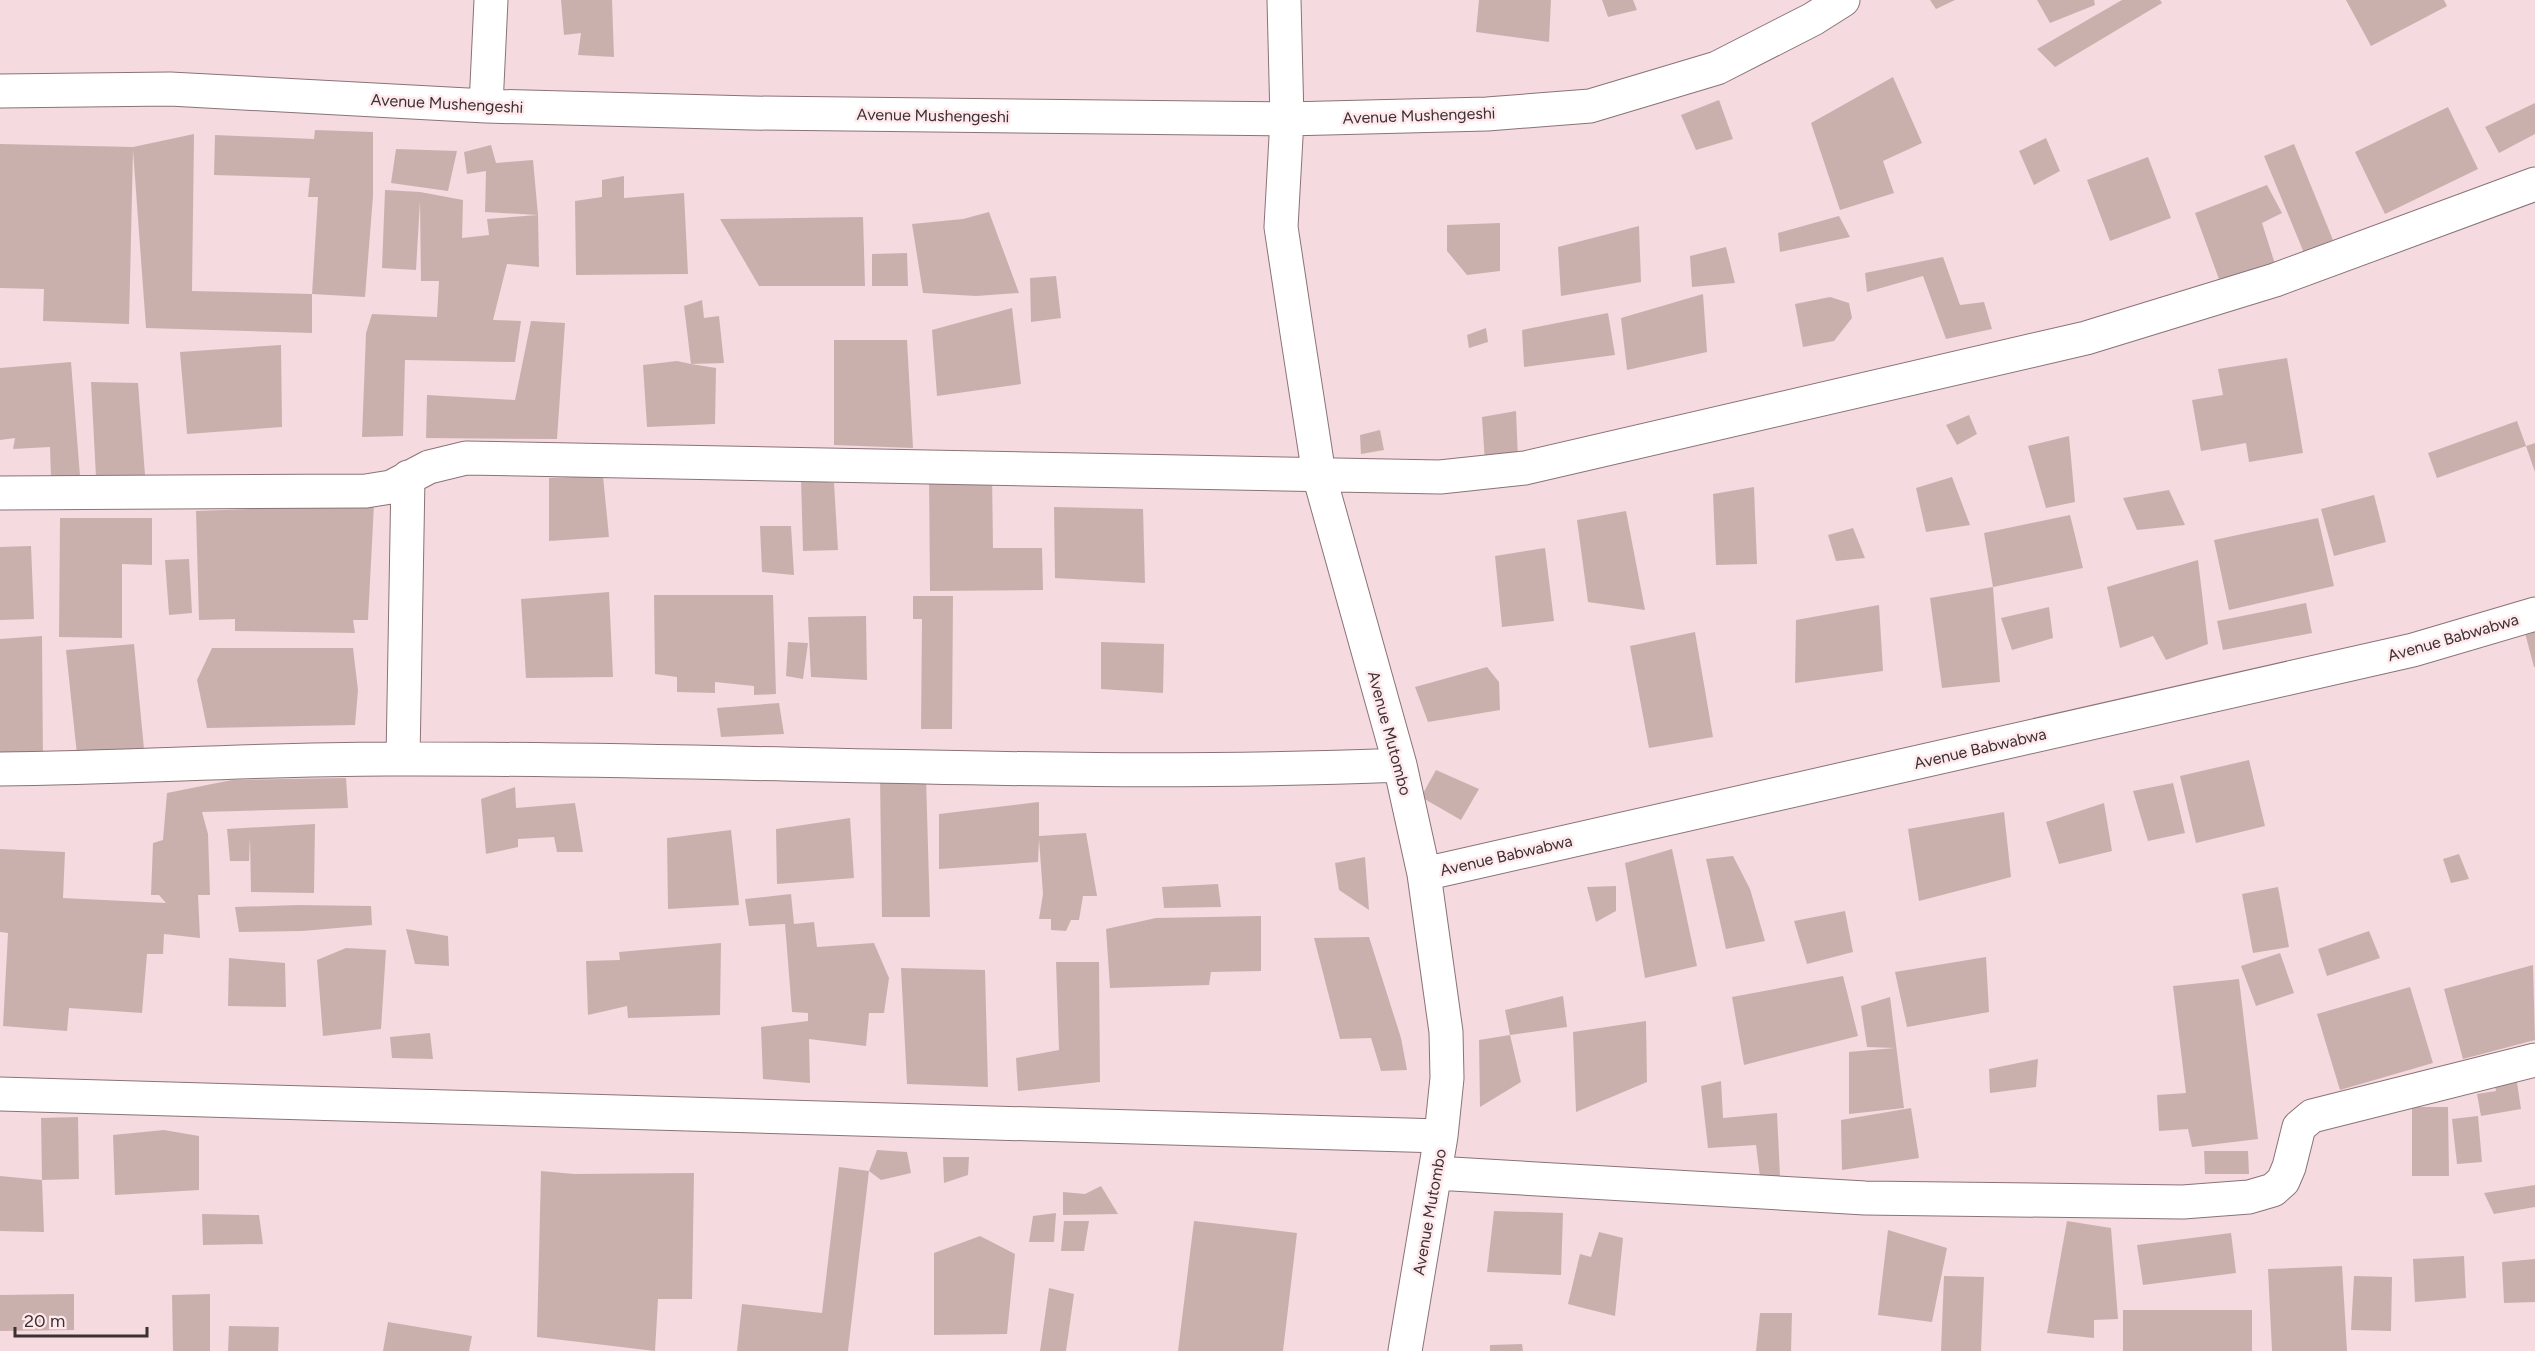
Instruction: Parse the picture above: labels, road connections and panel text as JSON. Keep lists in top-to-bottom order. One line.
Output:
{"streets":{"street":["Avenue Mushengeshi","Avenue Babwabwa","Avenue Mutombo"]},"crossings":[["Avenue Mushengeshi","Avenue Mutombo"],["Avenue Babwabwa","Avenue Mutombo"]],"scale_bar":"20 m"}
